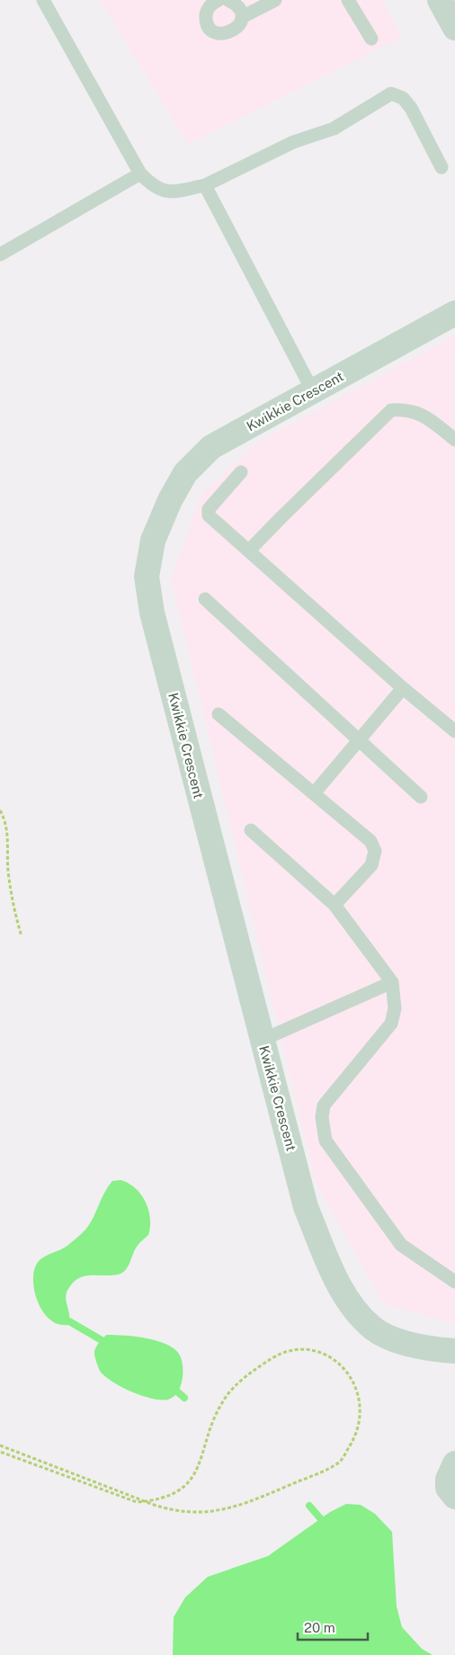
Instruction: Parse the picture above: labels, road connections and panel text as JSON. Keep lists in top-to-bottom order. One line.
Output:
{"streets":{"street":["Kwikkie Crescent"]},"scale_bar":"20 m"}
